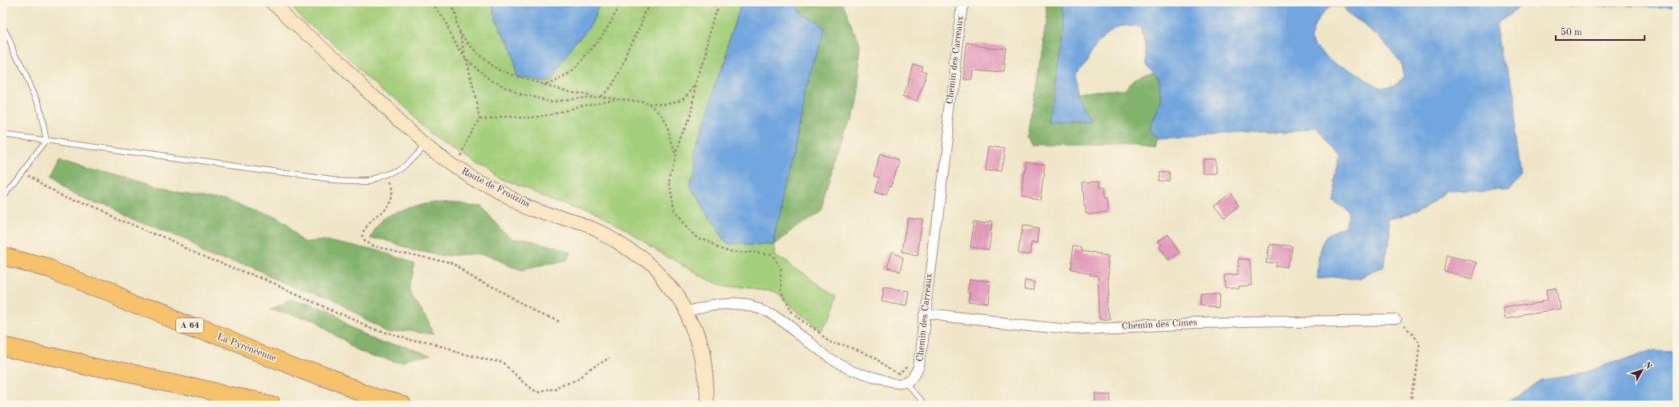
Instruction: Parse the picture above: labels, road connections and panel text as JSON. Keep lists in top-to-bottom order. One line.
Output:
{"streets":{"highway":["A 64","La Pyrénéenne"],"main road":["Route de Frouzins"],"street":["Chemin des Carreaux","Chemin des Cimes"]},"crossings":[["Chemin des Carreaux","Chemin des Cimes"]],"scale_bar":"50 m","north":"top right"}
